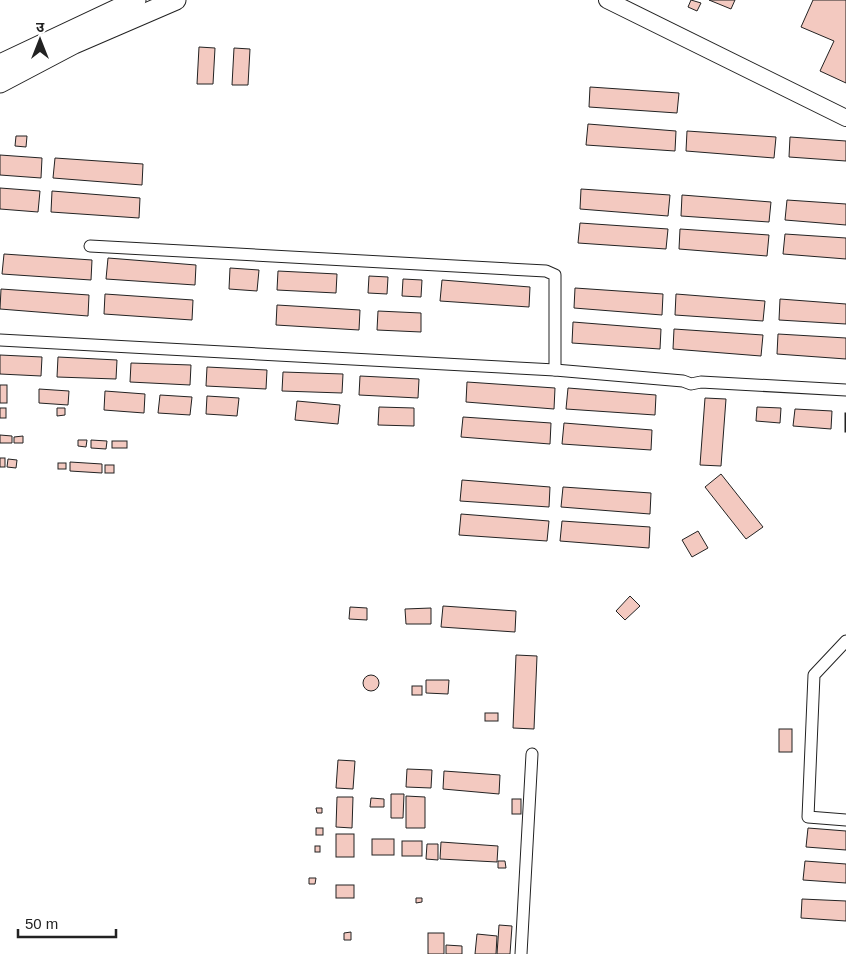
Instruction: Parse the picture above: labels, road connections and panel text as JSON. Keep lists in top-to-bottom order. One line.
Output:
{"scale_bar":"50 m","north":"top"}
